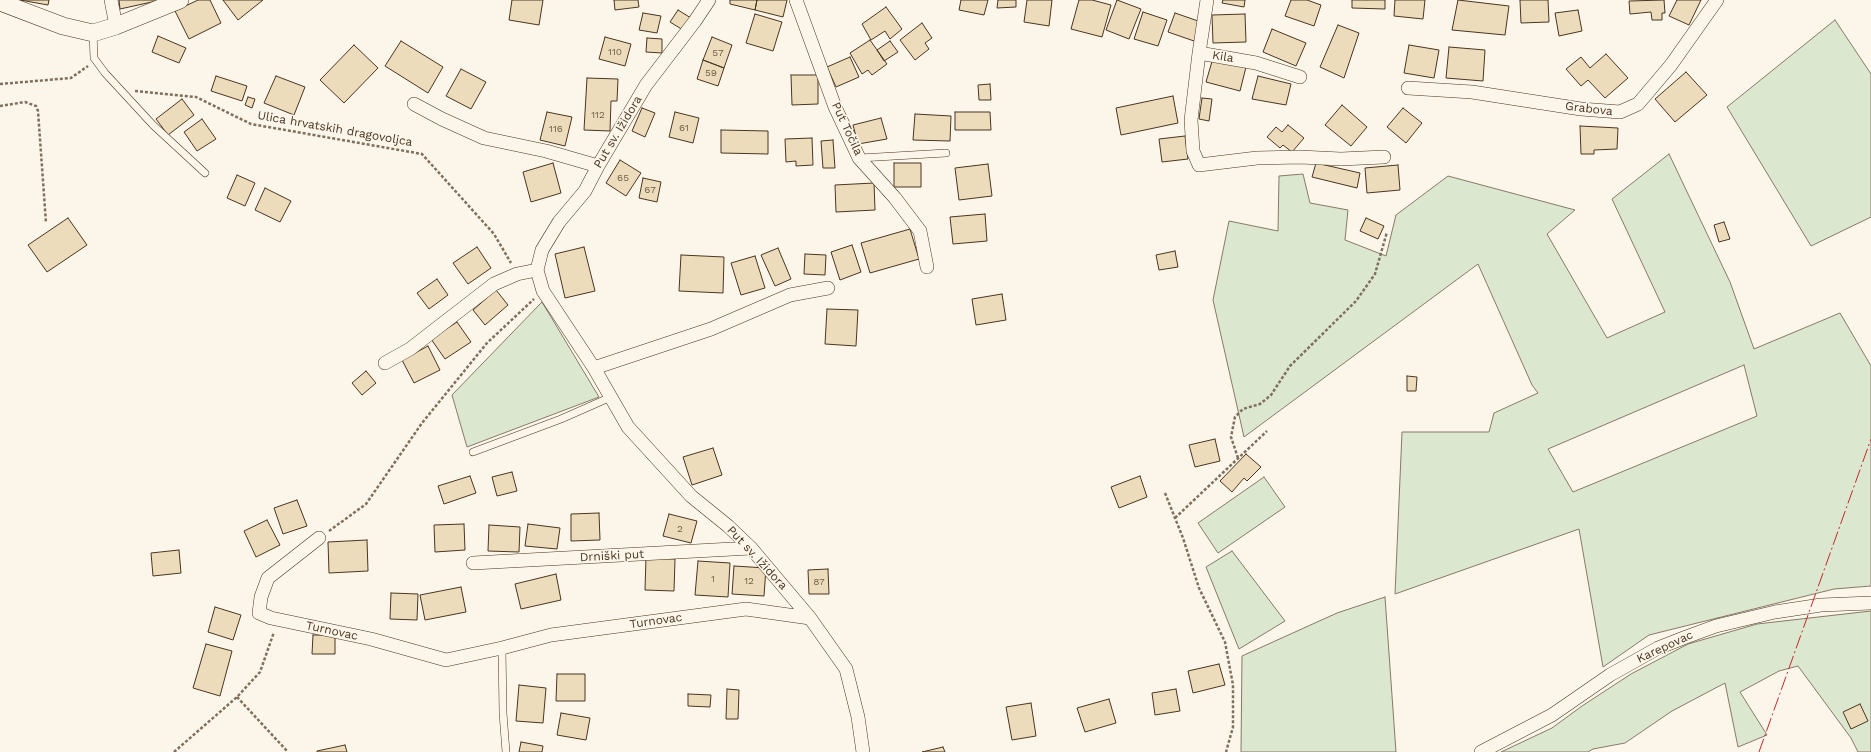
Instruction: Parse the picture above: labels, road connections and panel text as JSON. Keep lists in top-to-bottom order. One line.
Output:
{"streets":{"street":["Kila","Grabova","Put Točila","Put sv. Ižidora","Drniški put","Turnovac","Karepovac"],"path":["Ulica hrvatskih dragovoljca"]},"crossings":[["Put sv. Ižidora","Drniški put"],["Put sv. Ižidora","Turnovac"]],"house_numbers":["110","57","59","112","61","116","65","67","2","1","12","87"]}
